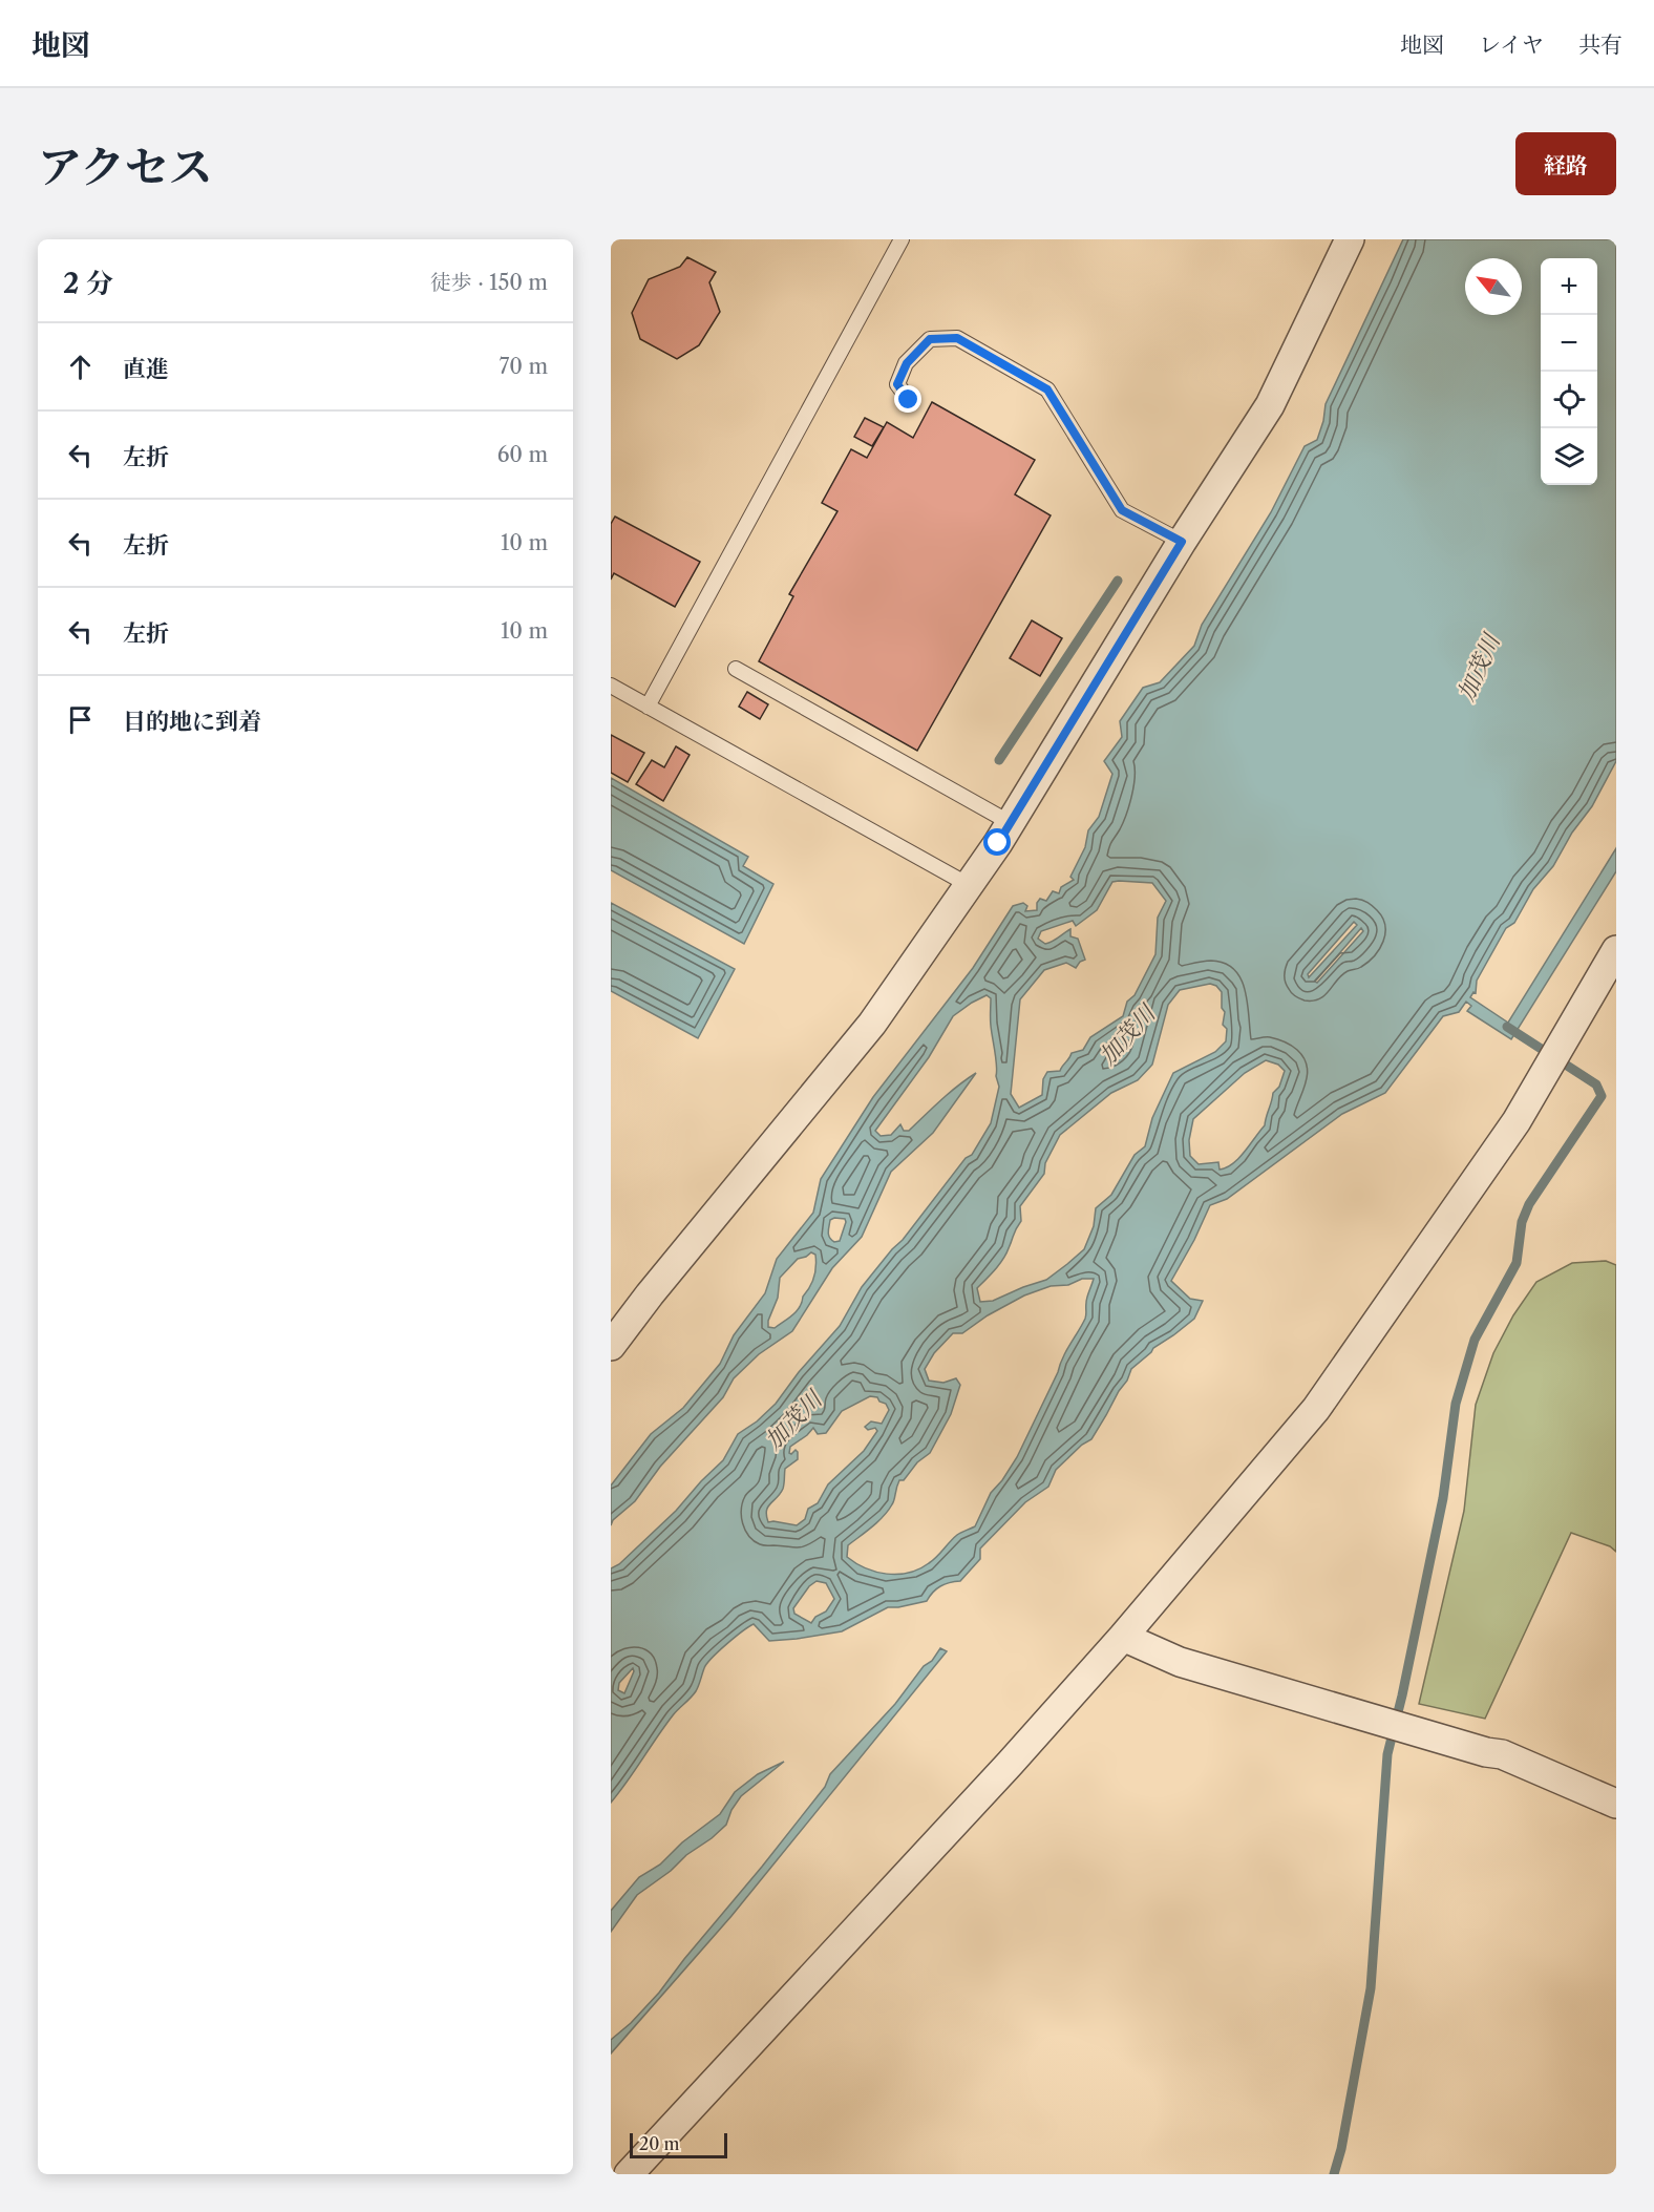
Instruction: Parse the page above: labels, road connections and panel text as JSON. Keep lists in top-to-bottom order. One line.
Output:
{"water":["加茂川"],"scale_bar":"20 m","north":"top left","page":{"header":"地図","nav":["地図","レイヤ","共有"],"title":"アクセス","buttons":"経路","heading":["2 分","徒歩 · 150 m"],"map_buttons":["+","−"],"list":[["直進","70 m"],["左折","60 m"],["左折","10 m"],["左折","10 m"],"目的地に到着"],"scale":"20 m"}}
